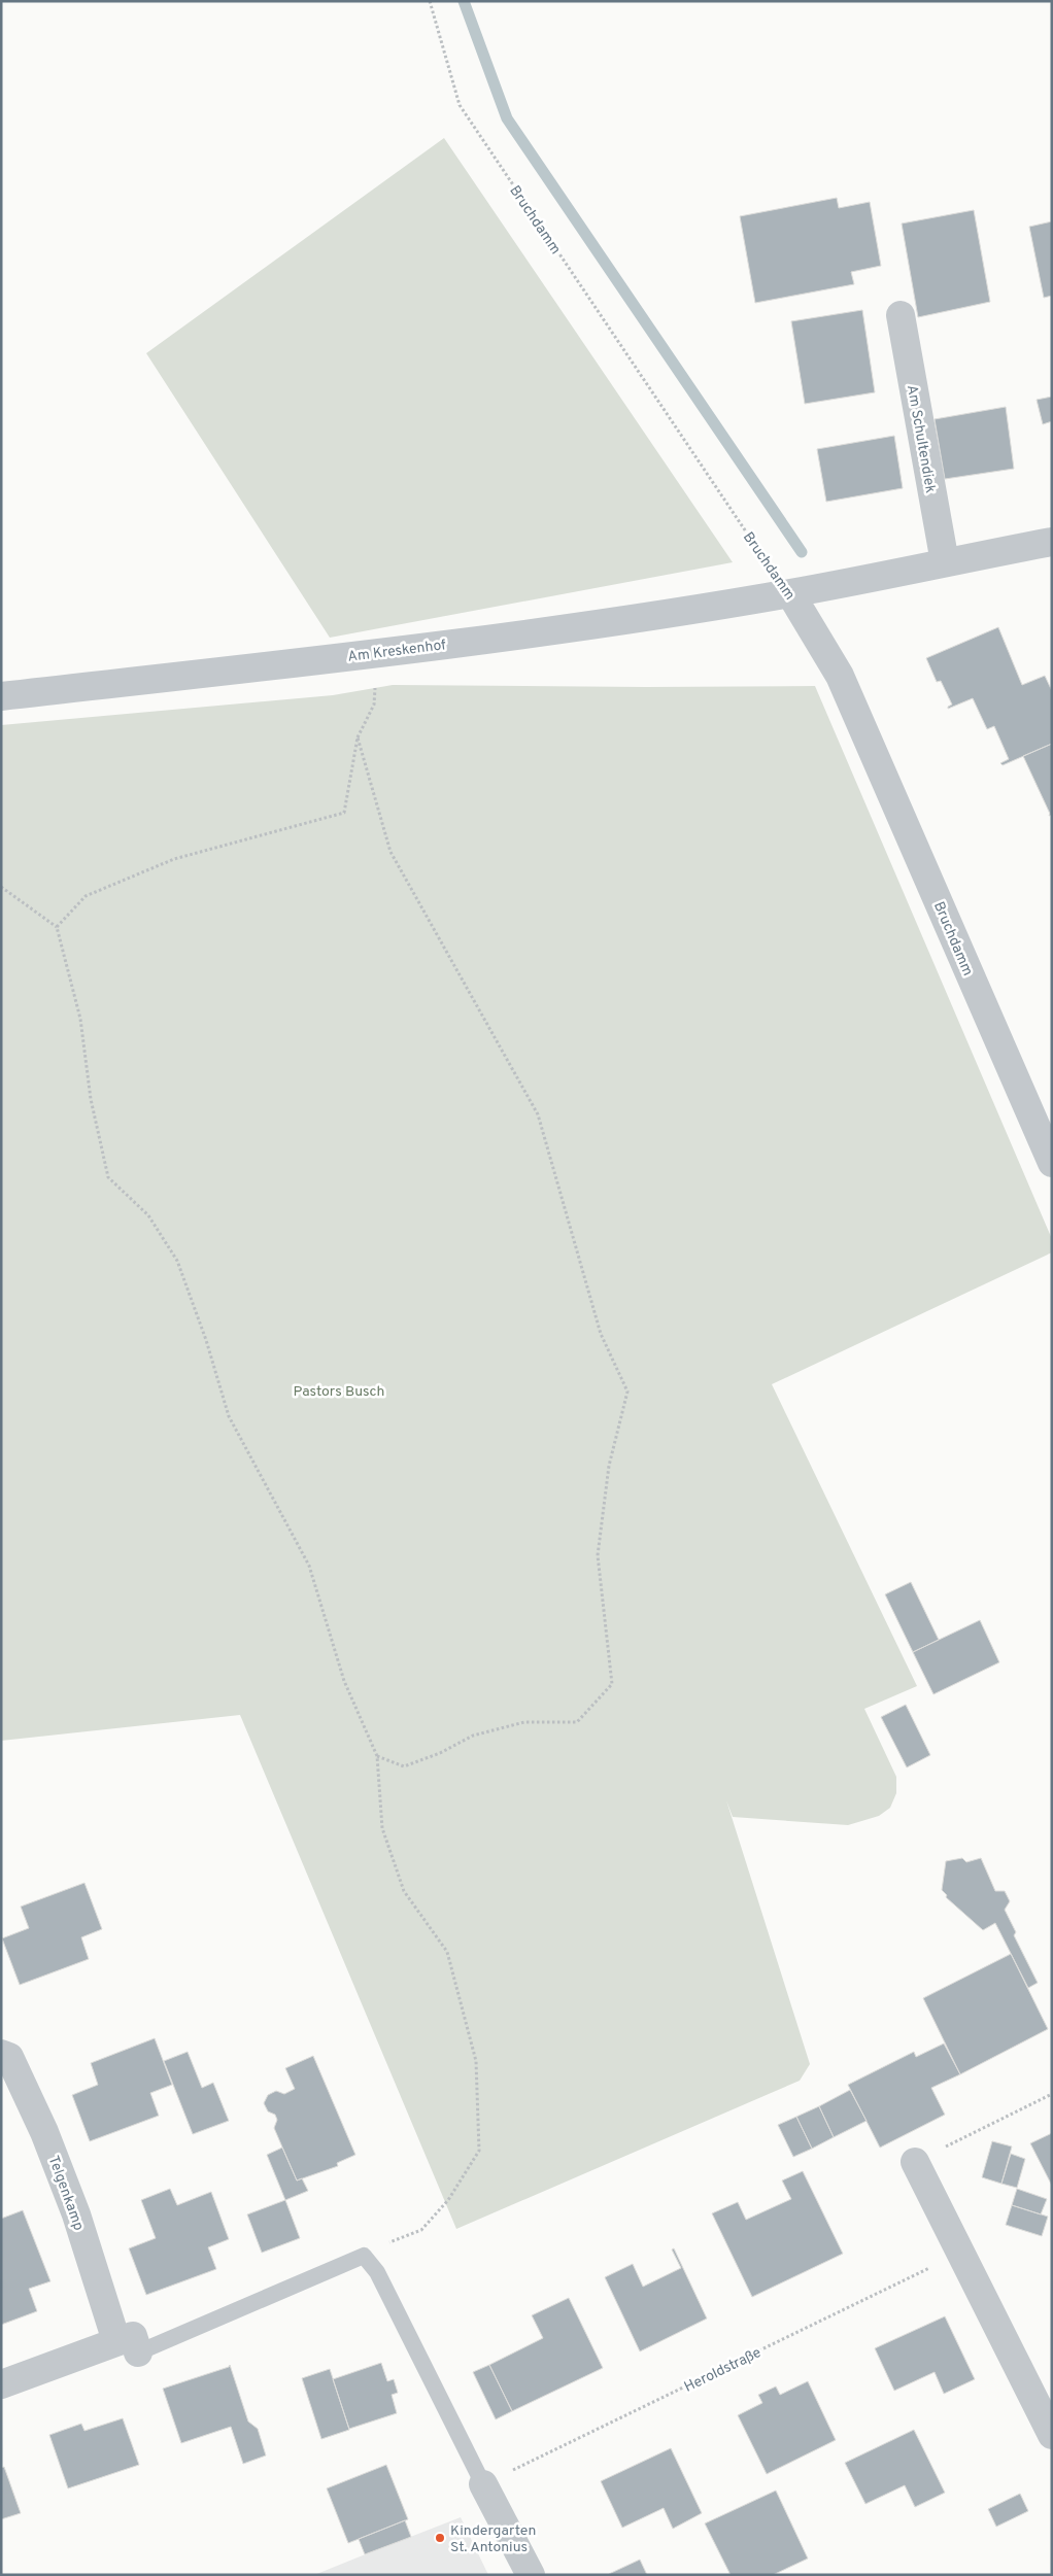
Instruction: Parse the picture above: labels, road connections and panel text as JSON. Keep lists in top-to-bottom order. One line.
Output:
{"streets":{"street":["Bruchdamm","Am Schultendiek","Am Kreskenhof","Telgenkamp"],"path":["Heroldstraße"]},"crossings":[["Bruchdamm","Am Kreskenhof"]],"parks":["Pastors Busch"],"places":["Kindergarten St. Antonius"]}
